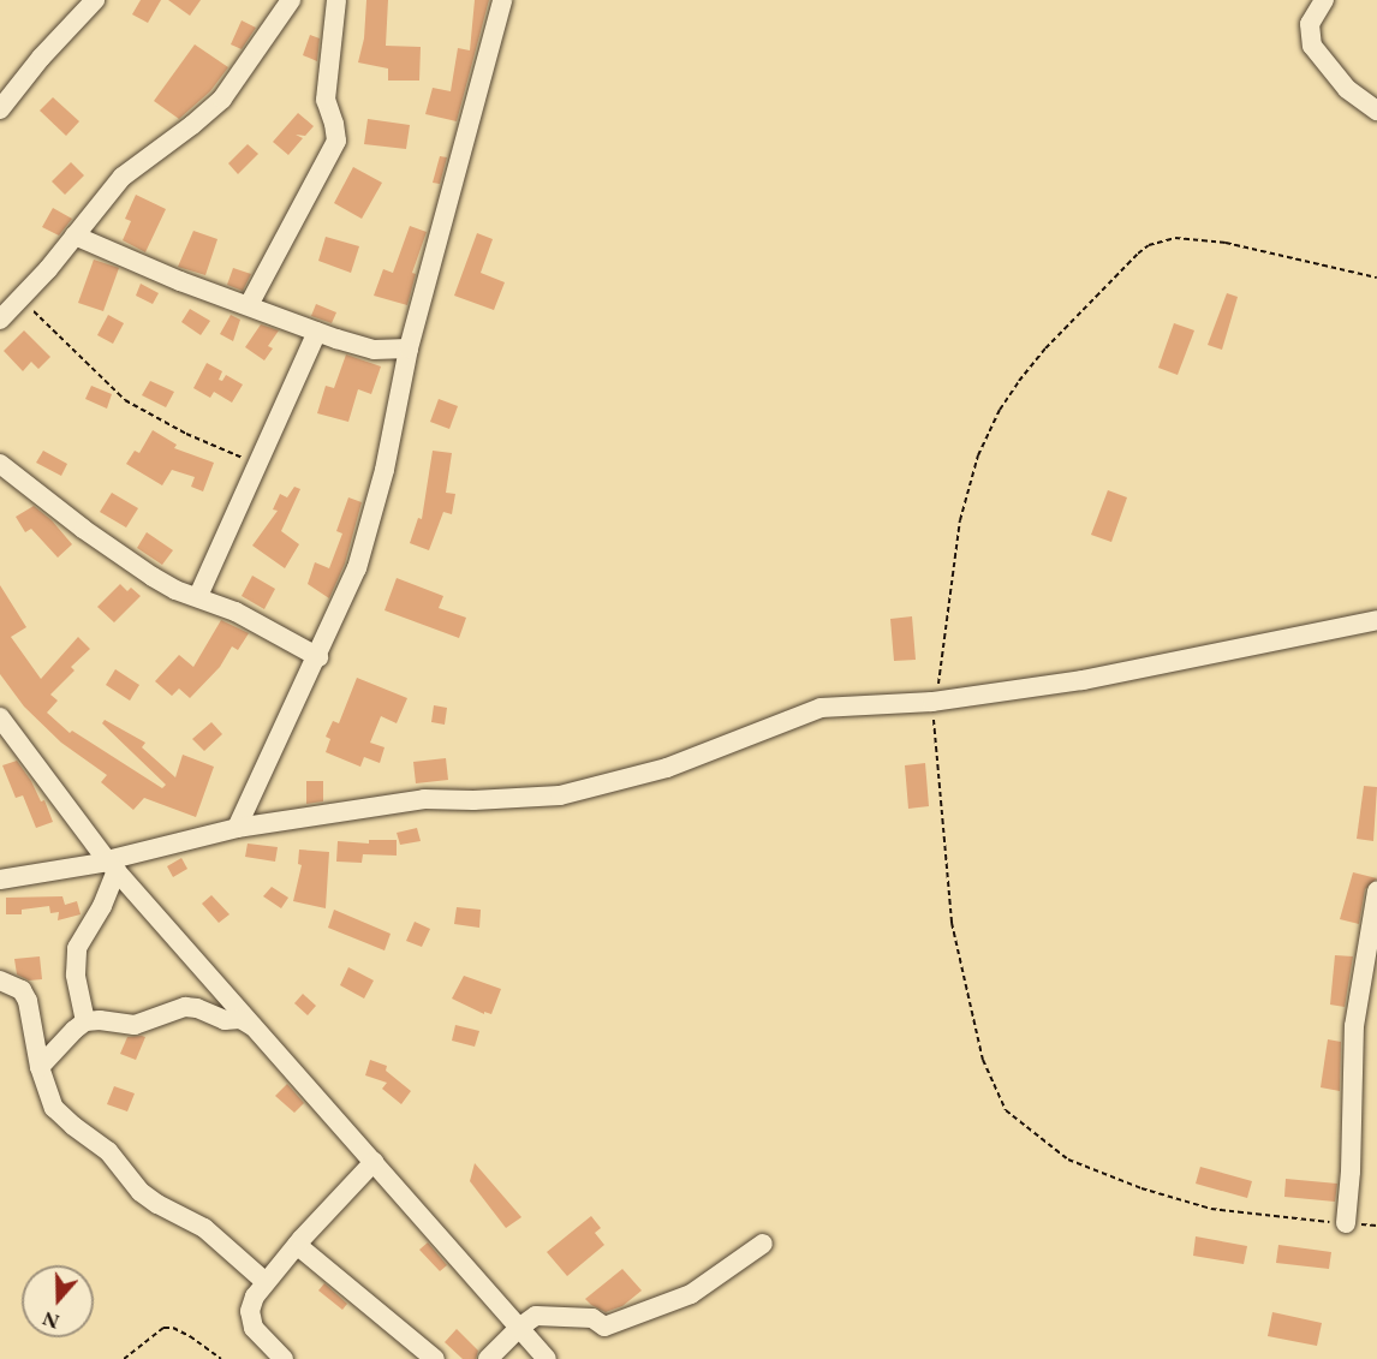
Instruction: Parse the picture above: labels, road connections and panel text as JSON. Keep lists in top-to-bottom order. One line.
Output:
{"north":"bottom"}
